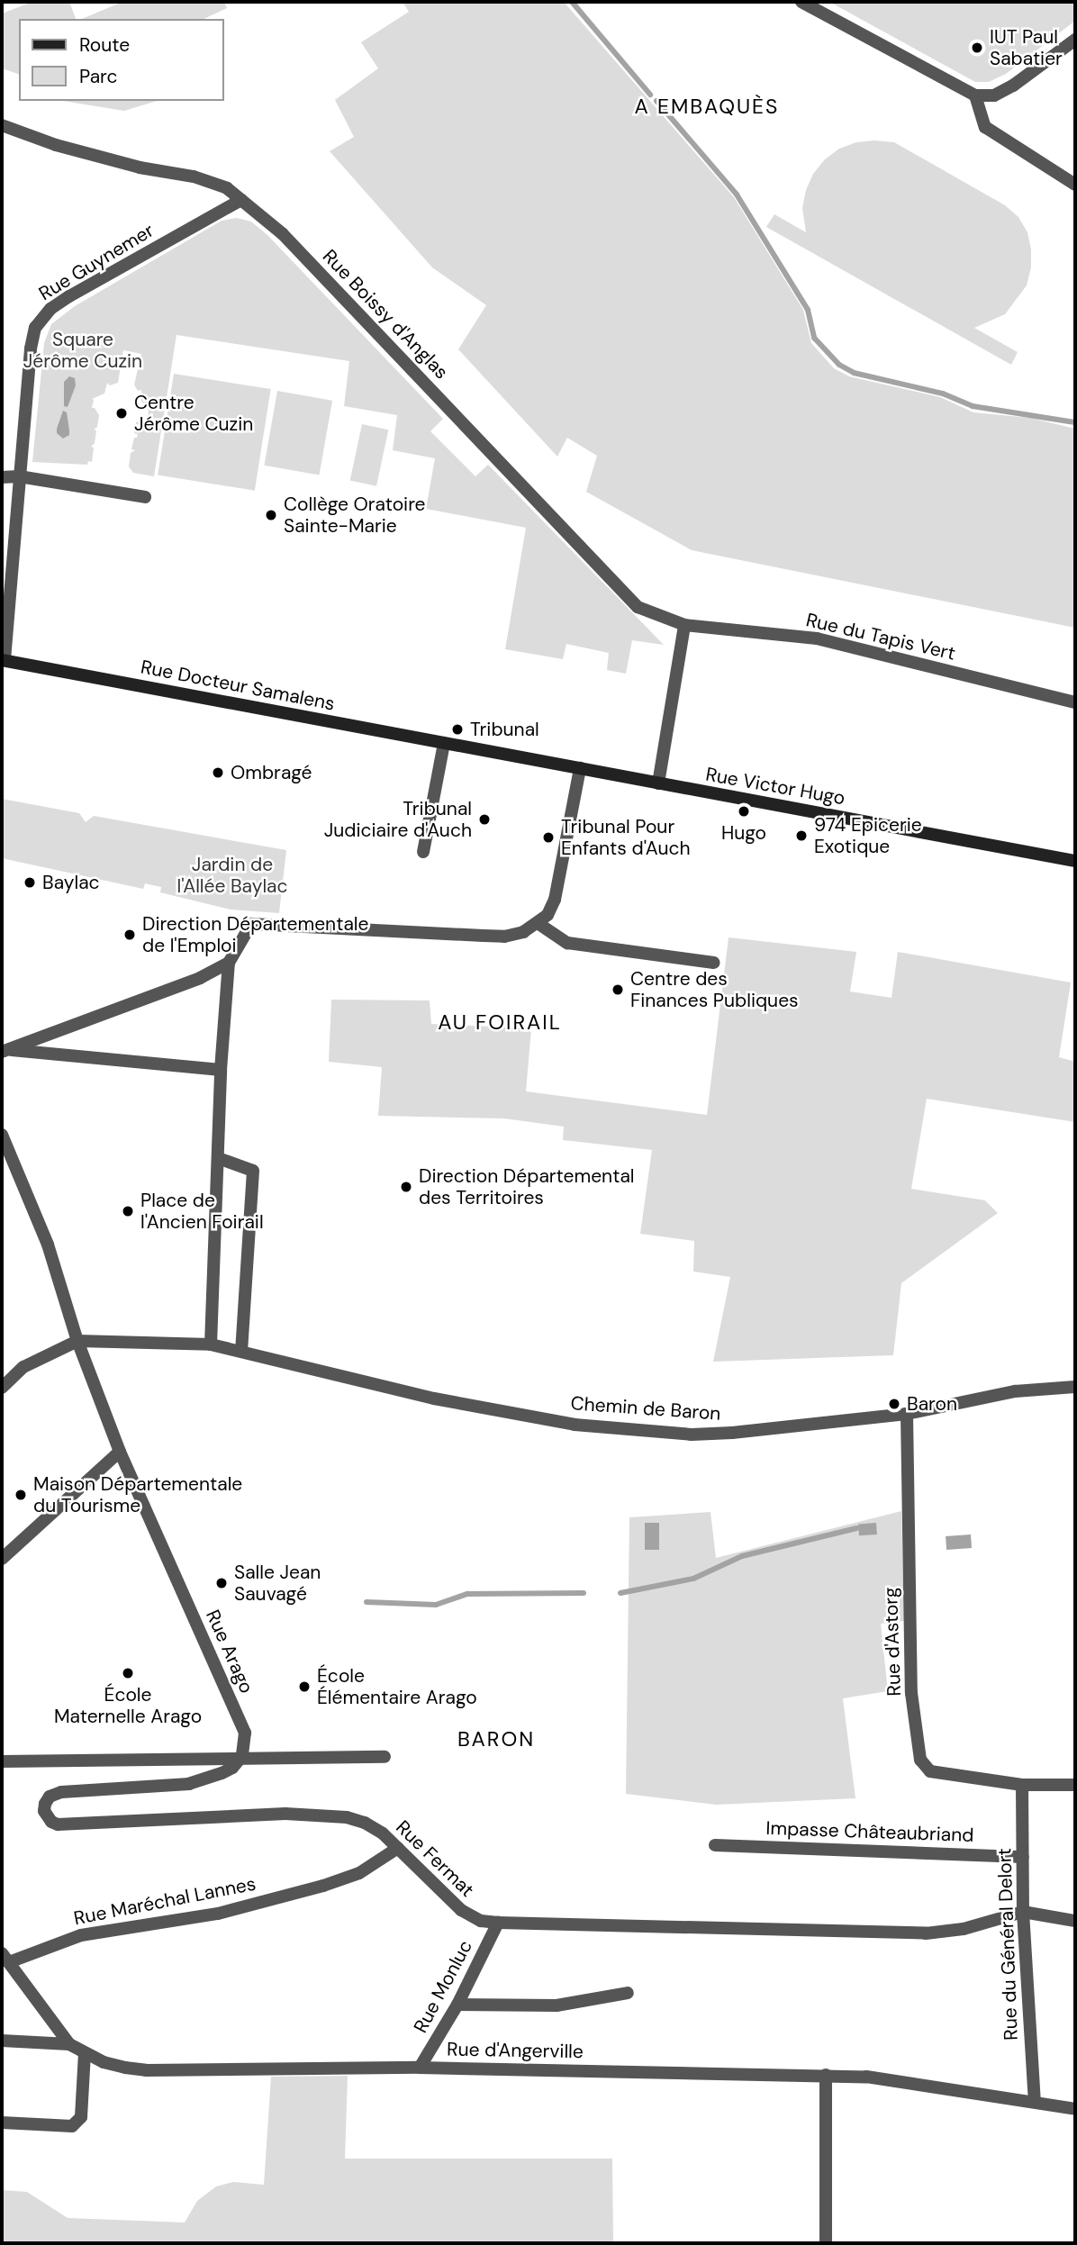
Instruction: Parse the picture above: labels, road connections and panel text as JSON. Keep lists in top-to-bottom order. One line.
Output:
{"streets":{"main road":["Rue Docteur Samalens","Rue Victor Hugo"],"street":["Rue Guynemer","Rue Boissy d'Anglas","Rue du Tapis Vert","Chemin de Baron","Rue d'Astorg","Rue Arago","Impasse Châteaubriand","Rue Fermat","Rue Maréchal Lannes","Rue du Général Delort","Rue Monluc","Rue d'Angerville"]},"crossings":[["Rue Guynemer","Rue Boissy d'Anglas"],["Rue Guynemer","Rue Docteur Samalens"],["Rue Boissy d'Anglas","Rue du Tapis Vert"],["Rue Docteur Samalens","Rue Victor Hugo"],["Chemin de Baron","Rue d'Astorg"],["Rue d'Astorg","Rue du Général Delort"],["Rue Arago","Rue Fermat"],["Impasse Châteaubriand","Rue du Général Delort"],["Rue Fermat","Rue Maréchal Lannes"],["Rue Fermat","Rue du Général Delort"],["Rue Fermat","Rue Monluc"],["Rue Maréchal Lannes","Rue d'Angerville"],["Rue du Général Delort","Rue d'Angerville"],["Rue Monluc","Rue d'Angerville"]],"districts":["A EMBAQUÈS","AU FOIRAIL","BARON"],"parks":["Square Jérôme Cuzin","Jardin de l'Allée Baylac"],"places":["IUT Paul Sabatier","Centre Jérôme Cuzin","Collège Oratoire Sainte-Marie","Tribunal","Ombragé","Hugo","Tribunal Judiciaire d'Auch","974 Epicerie Exotique","Tribunal Pour Enfants d'Auch","Baylac","Direction Départementale de l'Emploi","Centre des Finances Publiques","Direction Départemental des Territoires","Place de l'Ancien Foirail","Baron","Maison Départementale du Tourisme","Salle Jean Sauvagé","École Maternelle Arago","École Élémentaire Arago"],"legend":["Route","Parc"]}
